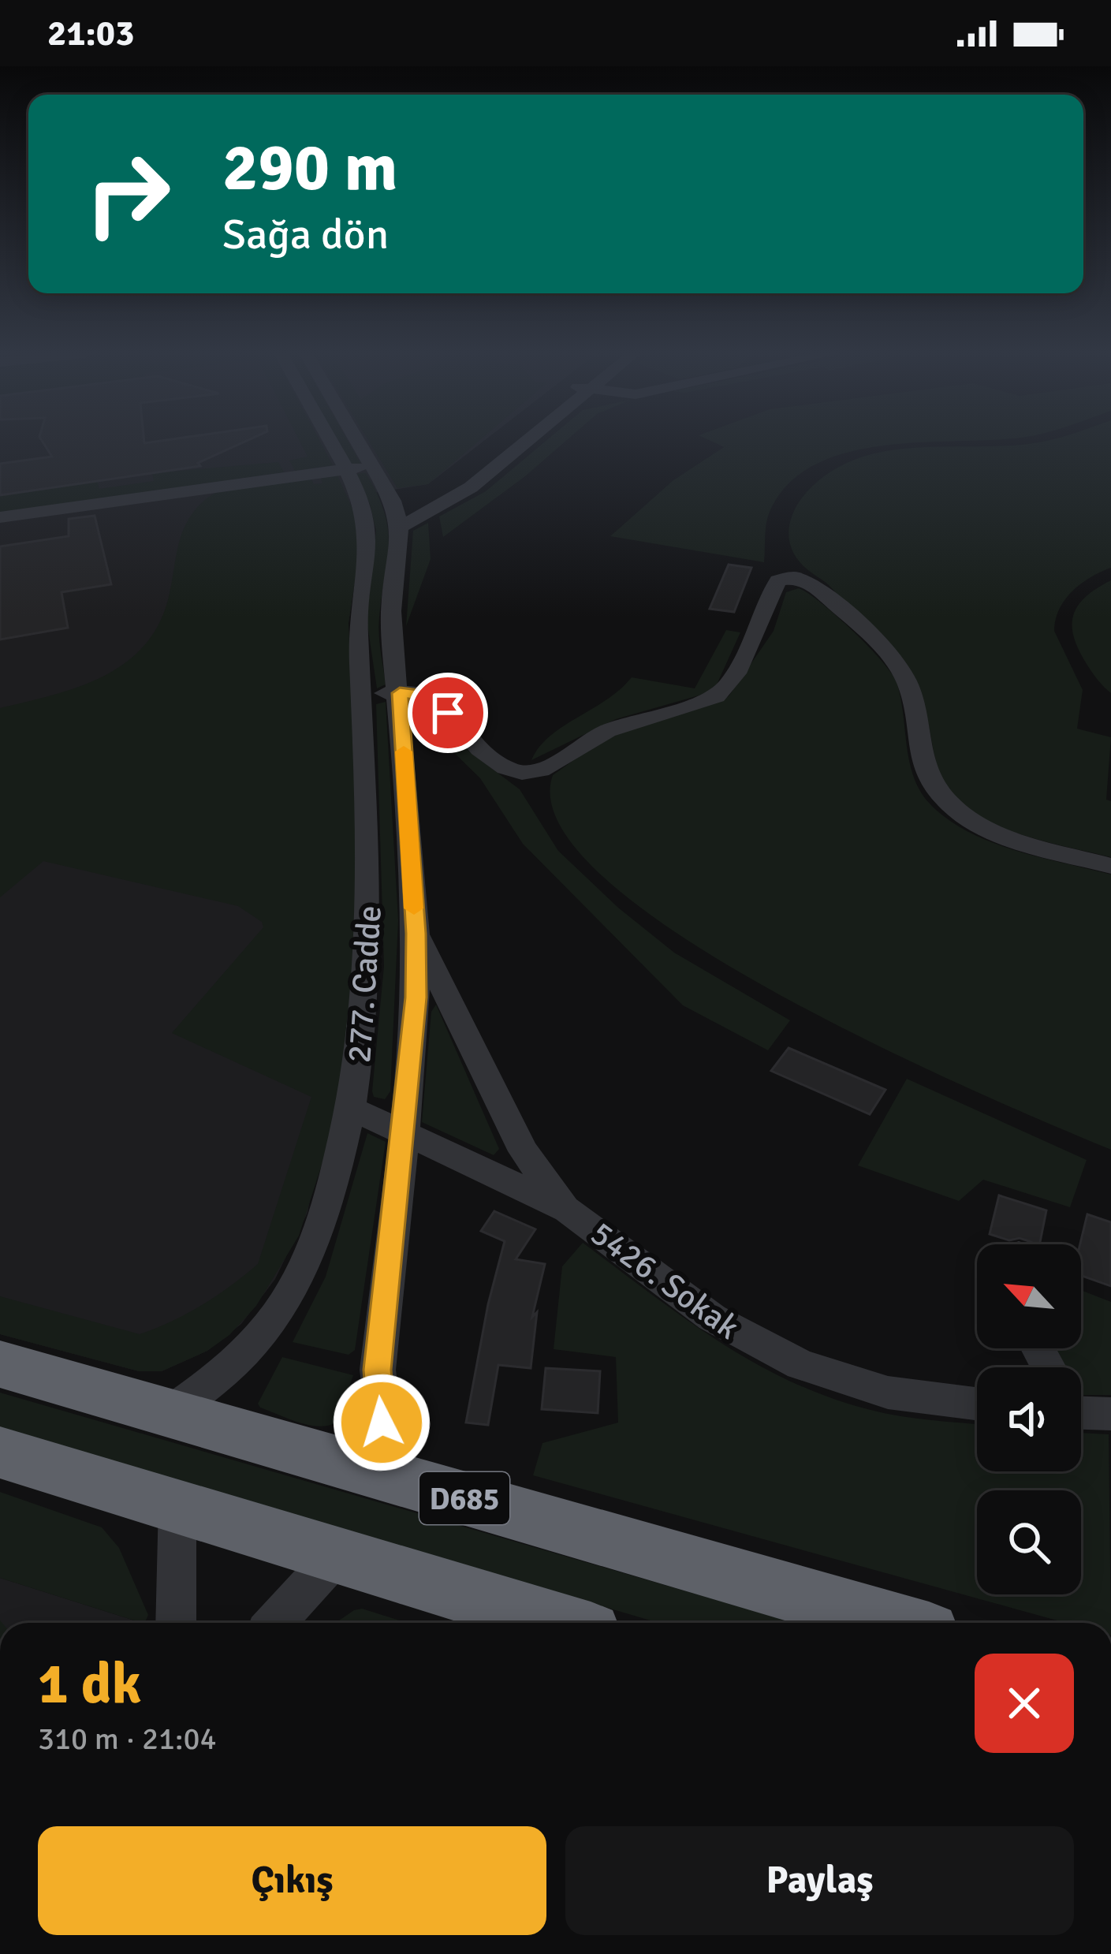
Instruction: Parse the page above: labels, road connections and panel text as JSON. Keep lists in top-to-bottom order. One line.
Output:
{"streets":{"highway":["D685"],"street":["277. Cadde","5426. Sokak"]},"crossings":[["277. Cadde","5426. Sokak"],["277. Cadde","D685"]],"north":"top left","page":{"status":"21:03","turn":["290 m","Sağa dön"],"heading":["1 dk","310 m · 21:04"],"buttons":["Çıkış","Paylaş"]}}
